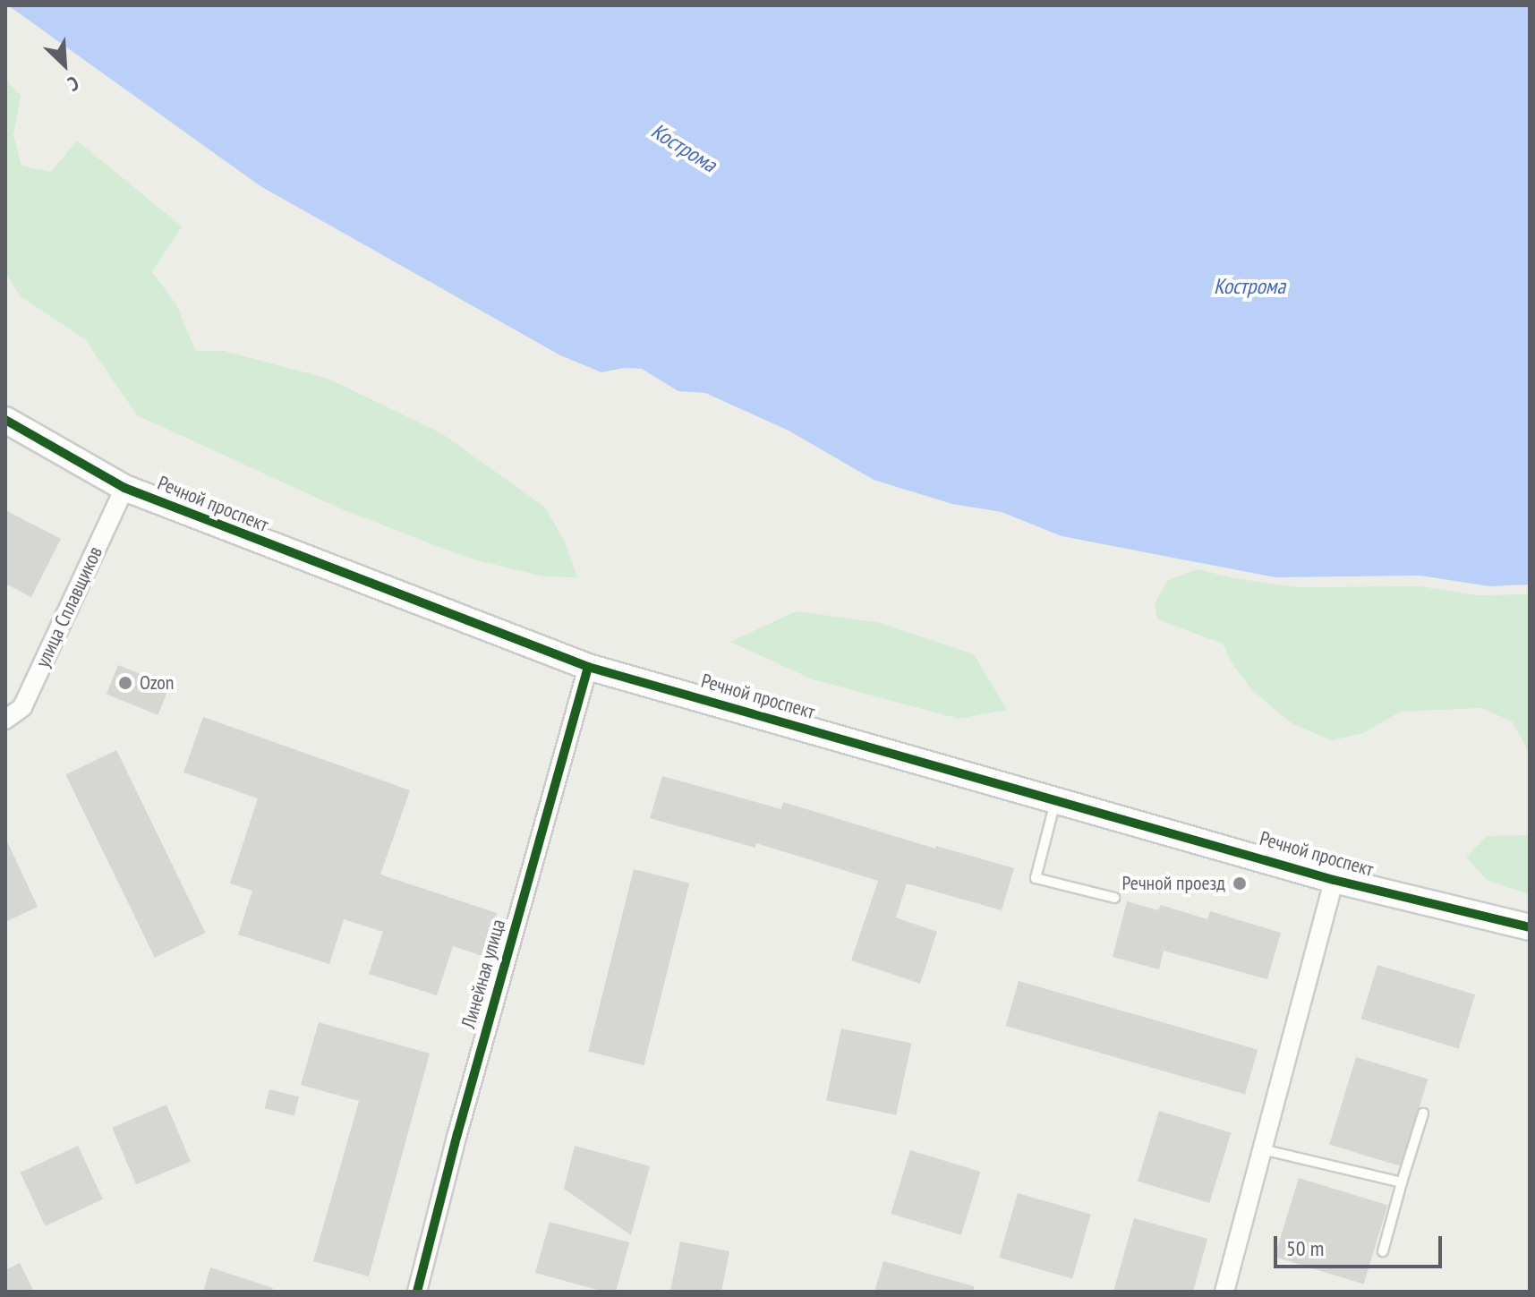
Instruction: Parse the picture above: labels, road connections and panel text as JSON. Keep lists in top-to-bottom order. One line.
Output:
{"streets":{"street":["Речной проспект","улица Сплавщиков","Линейная улица"]},"crossings":[["Речной проспект","улица Сплавщиков"],["Речной проспект","Линейная улица"]],"water":["Кострома"],"places":["Ozon","Речной проезд"],"scale_bar":"50 m","north":"bottom right"}
